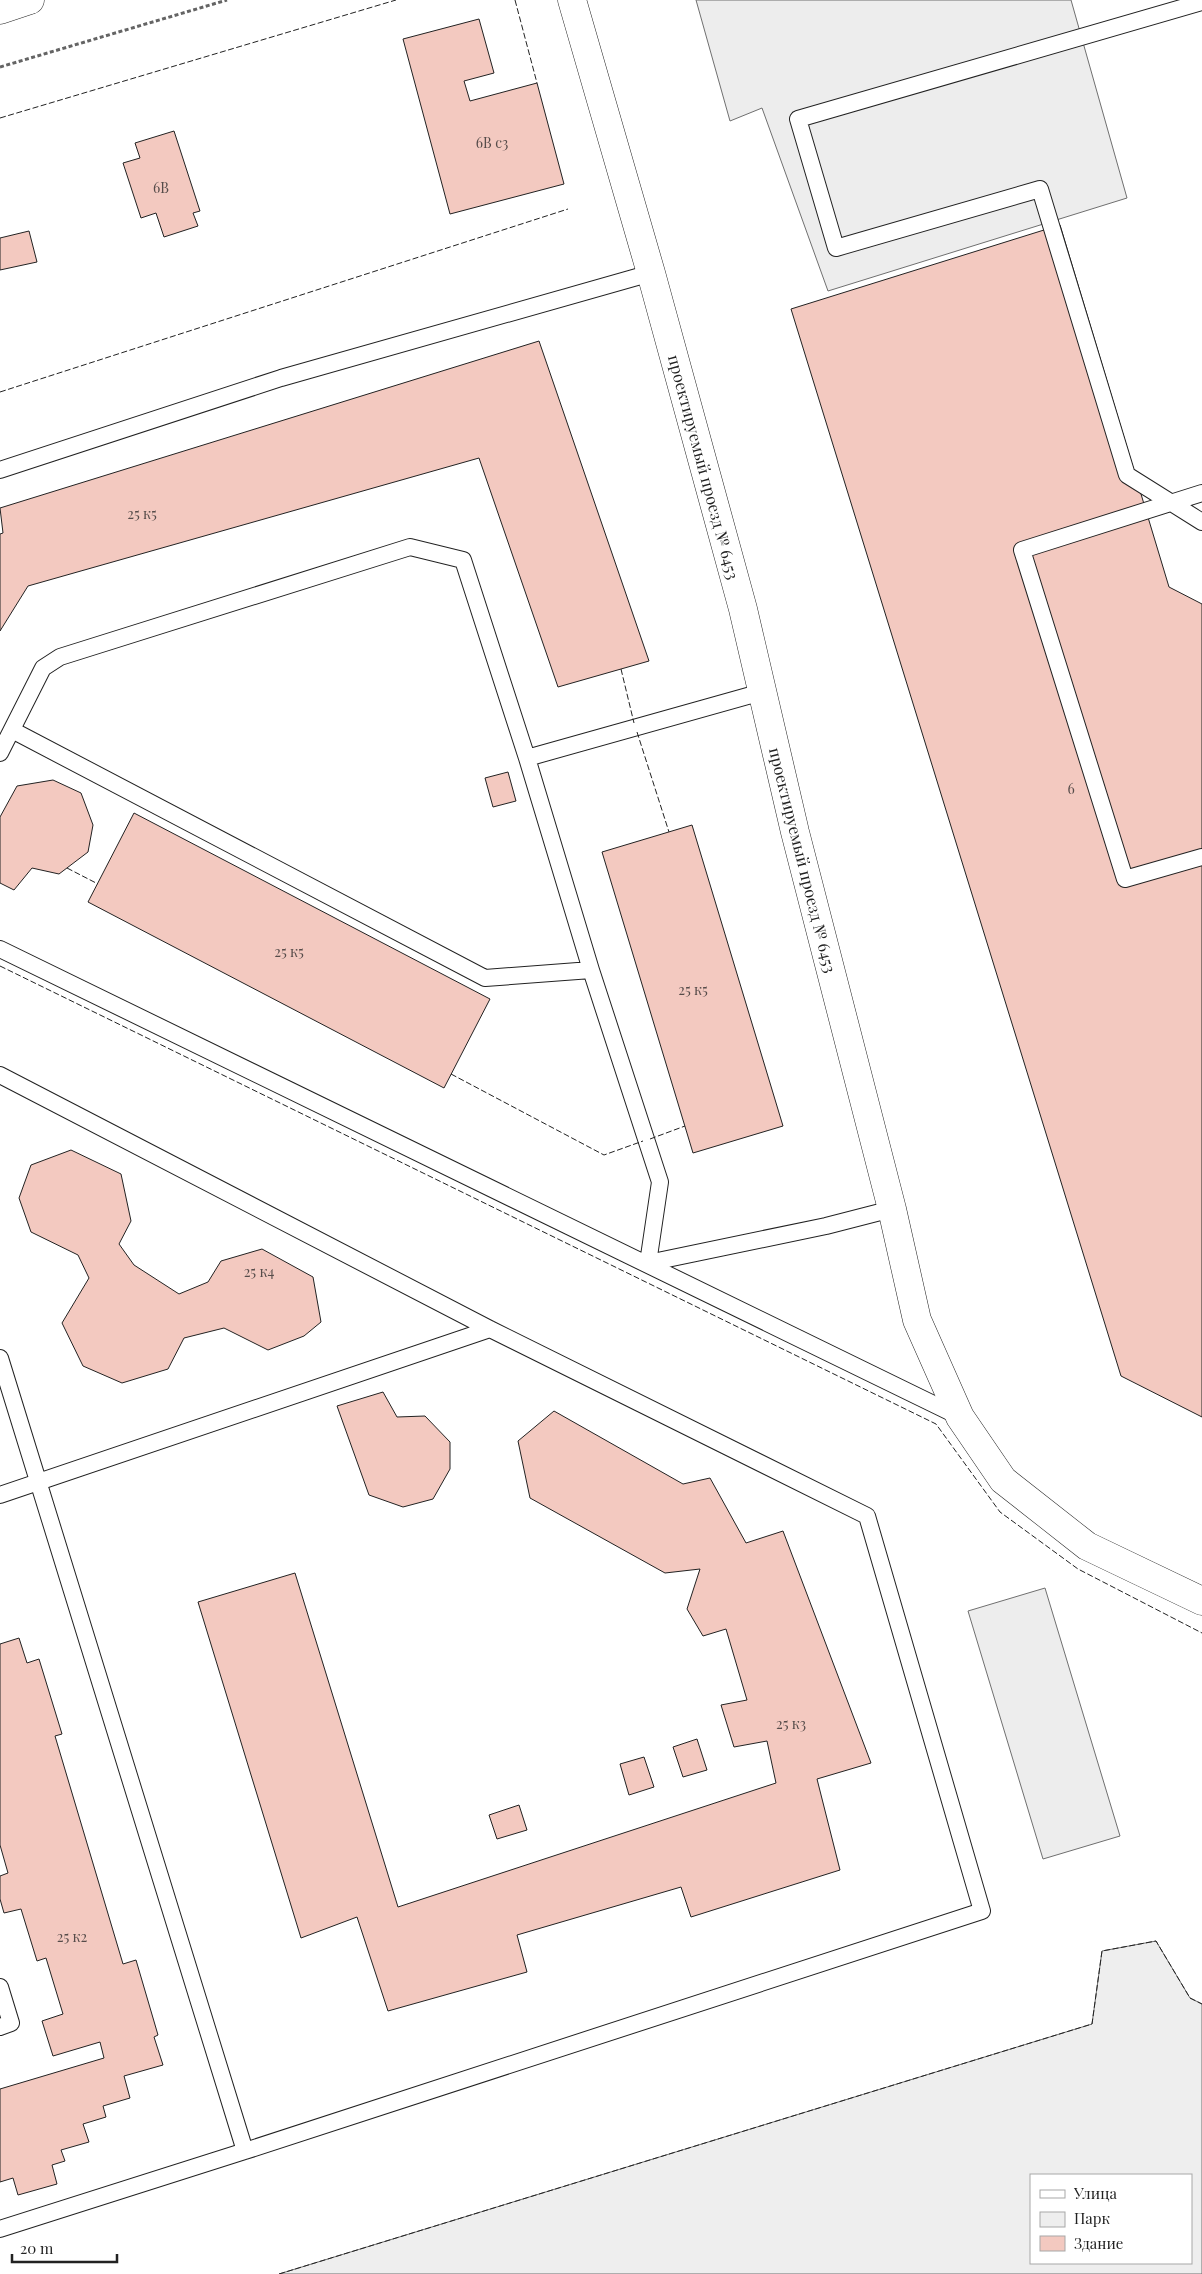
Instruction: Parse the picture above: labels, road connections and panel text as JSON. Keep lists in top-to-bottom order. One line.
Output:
{"streets":{"street":["проектируемый проезд № 6453"]},"house_numbers":["6В с3","6В","25 к5","6","25 к5","25 к5","25 к4","25 к3","25 к2"],"legend":["Улица","Парк","Здание"],"scale_bar":"20 m"}
